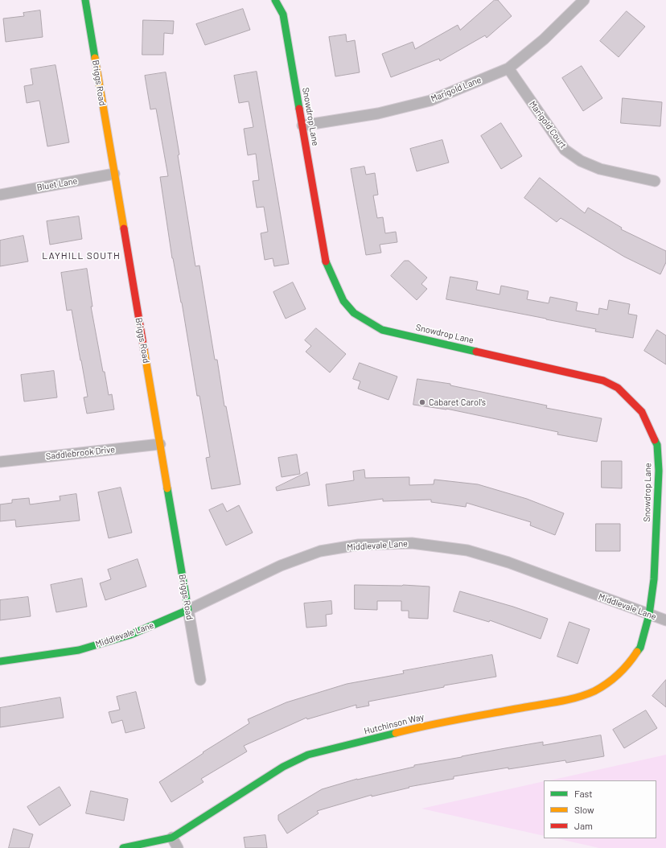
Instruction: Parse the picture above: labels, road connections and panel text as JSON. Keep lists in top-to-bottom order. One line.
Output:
{"streets":{"street":["Briggs Road","Marigold Lane","Snowdrop Lane","Marigold Court","Bluet Lane","Saddlebrook Drive","Middlevale Lane","Hutchinson Way"]},"crossings":[["Briggs Road","Bluet Lane"],["Briggs Road","Saddlebrook Drive"],["Briggs Road","Middlevale Lane"],["Marigold Lane","Snowdrop Lane"],["Marigold Lane","Marigold Court"],["Snowdrop Lane","Middlevale Lane"],["Snowdrop Lane","Hutchinson Way"],["Middlevale Lane","Hutchinson Way"]],"districts":["LAYHILL SOUTH"],"places":["Cabaret Carol's"],"legend":["Fast","Slow","Jam"]}
